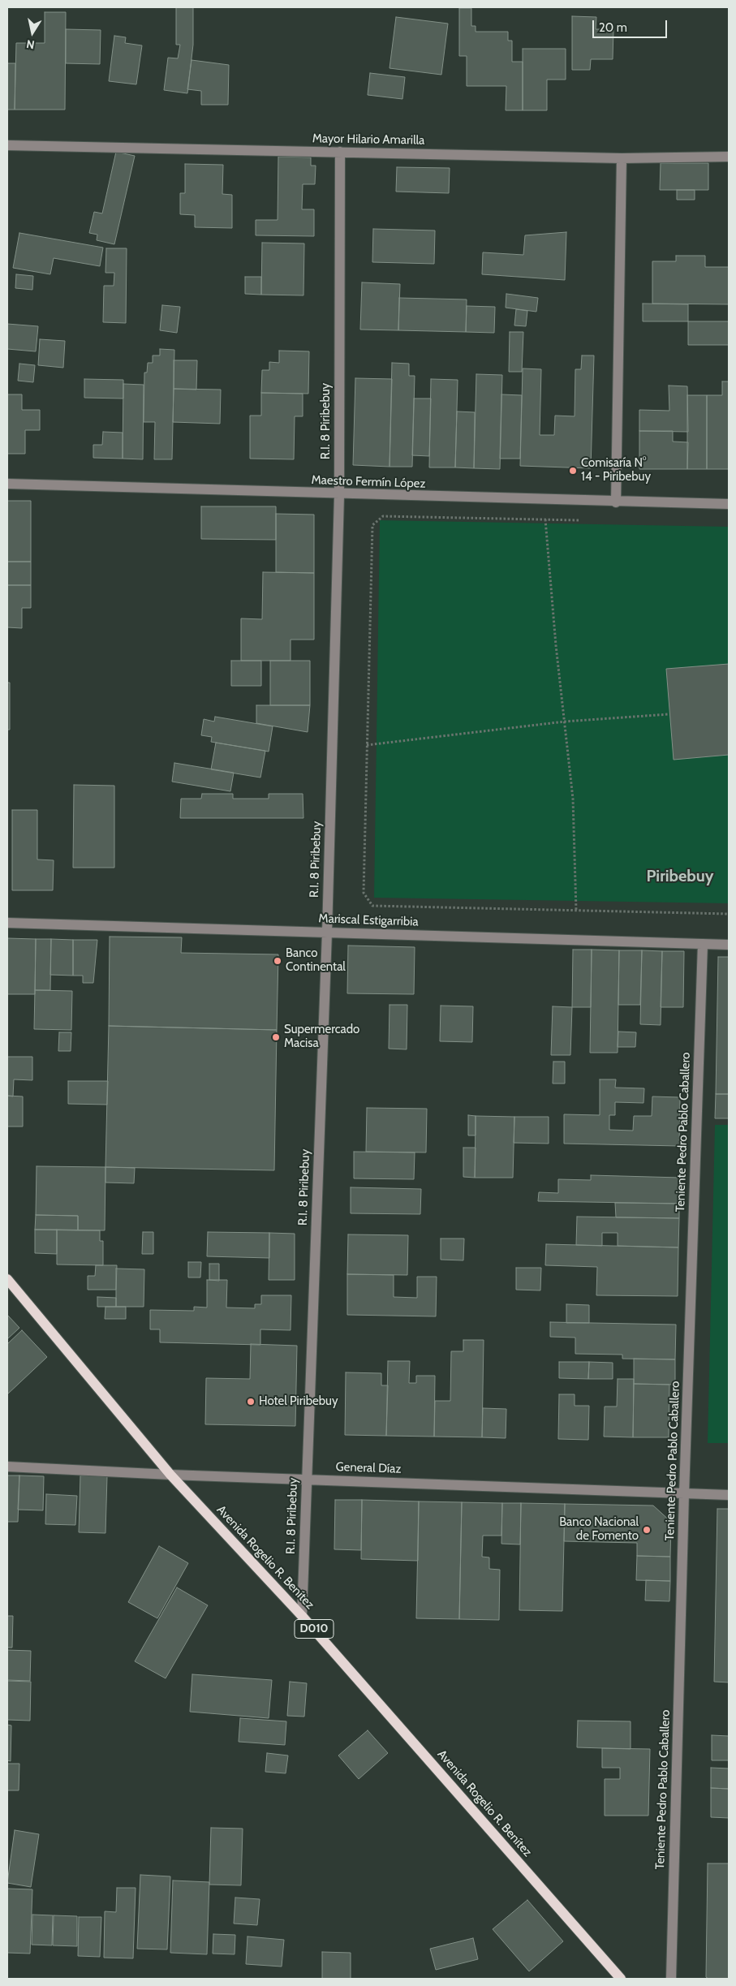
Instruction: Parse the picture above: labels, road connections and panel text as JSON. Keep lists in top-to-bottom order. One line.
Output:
{"streets":{"main road":["Avenida Rogelio R. Benítez","D010"],"street":["Mayor Hilario Amarilla","R.I. 8 Piribebuy","Maestro Fermín López","Mariscal Estigarribia","Teniente Pedro Pablo Caballero","General Díaz"]},"crossings":[["Mayor Hilario Amarilla","R.I. 8 Piribebuy"],["R.I. 8 Piribebuy","Maestro Fermín López"],["R.I. 8 Piribebuy","Mariscal Estigarribia"],["R.I. 8 Piribebuy","General Díaz"],["R.I. 8 Piribebuy","Avenida Rogelio R. Benítez"],["Mariscal Estigarribia","Teniente Pedro Pablo Caballero"],["Teniente Pedro Pablo Caballero","General Díaz"],["General Díaz","Avenida Rogelio R. Benítez"]],"districts":["Piribebuy"],"places":["Comisaría N° 14 - Piribebuy","Banco Continental","Supermercado Macisa","Hotel Piribebuy","Banco Nacional de Fomento"],"scale_bar":"20 m","north":"bottom"}
